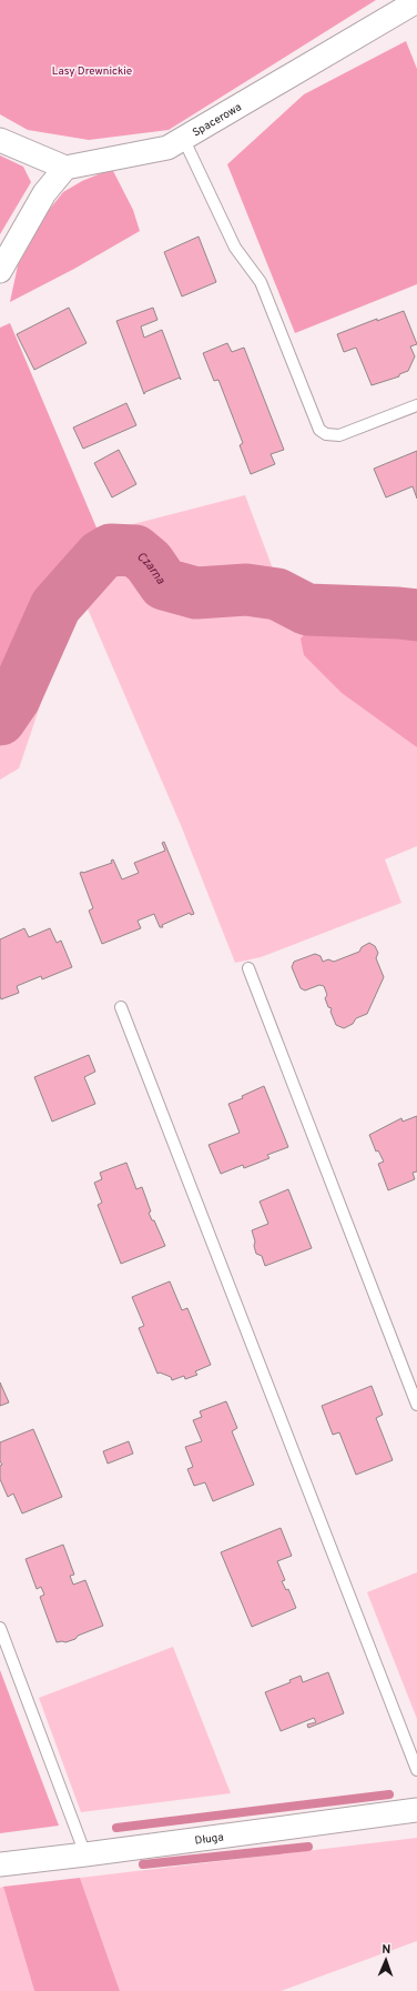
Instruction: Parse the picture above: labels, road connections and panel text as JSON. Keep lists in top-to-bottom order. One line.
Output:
{"streets":{"street":["Spacerowa","Długa"]},"water":["Czarna"],"parks":["Lasy Drewnickie"],"north":"top"}
